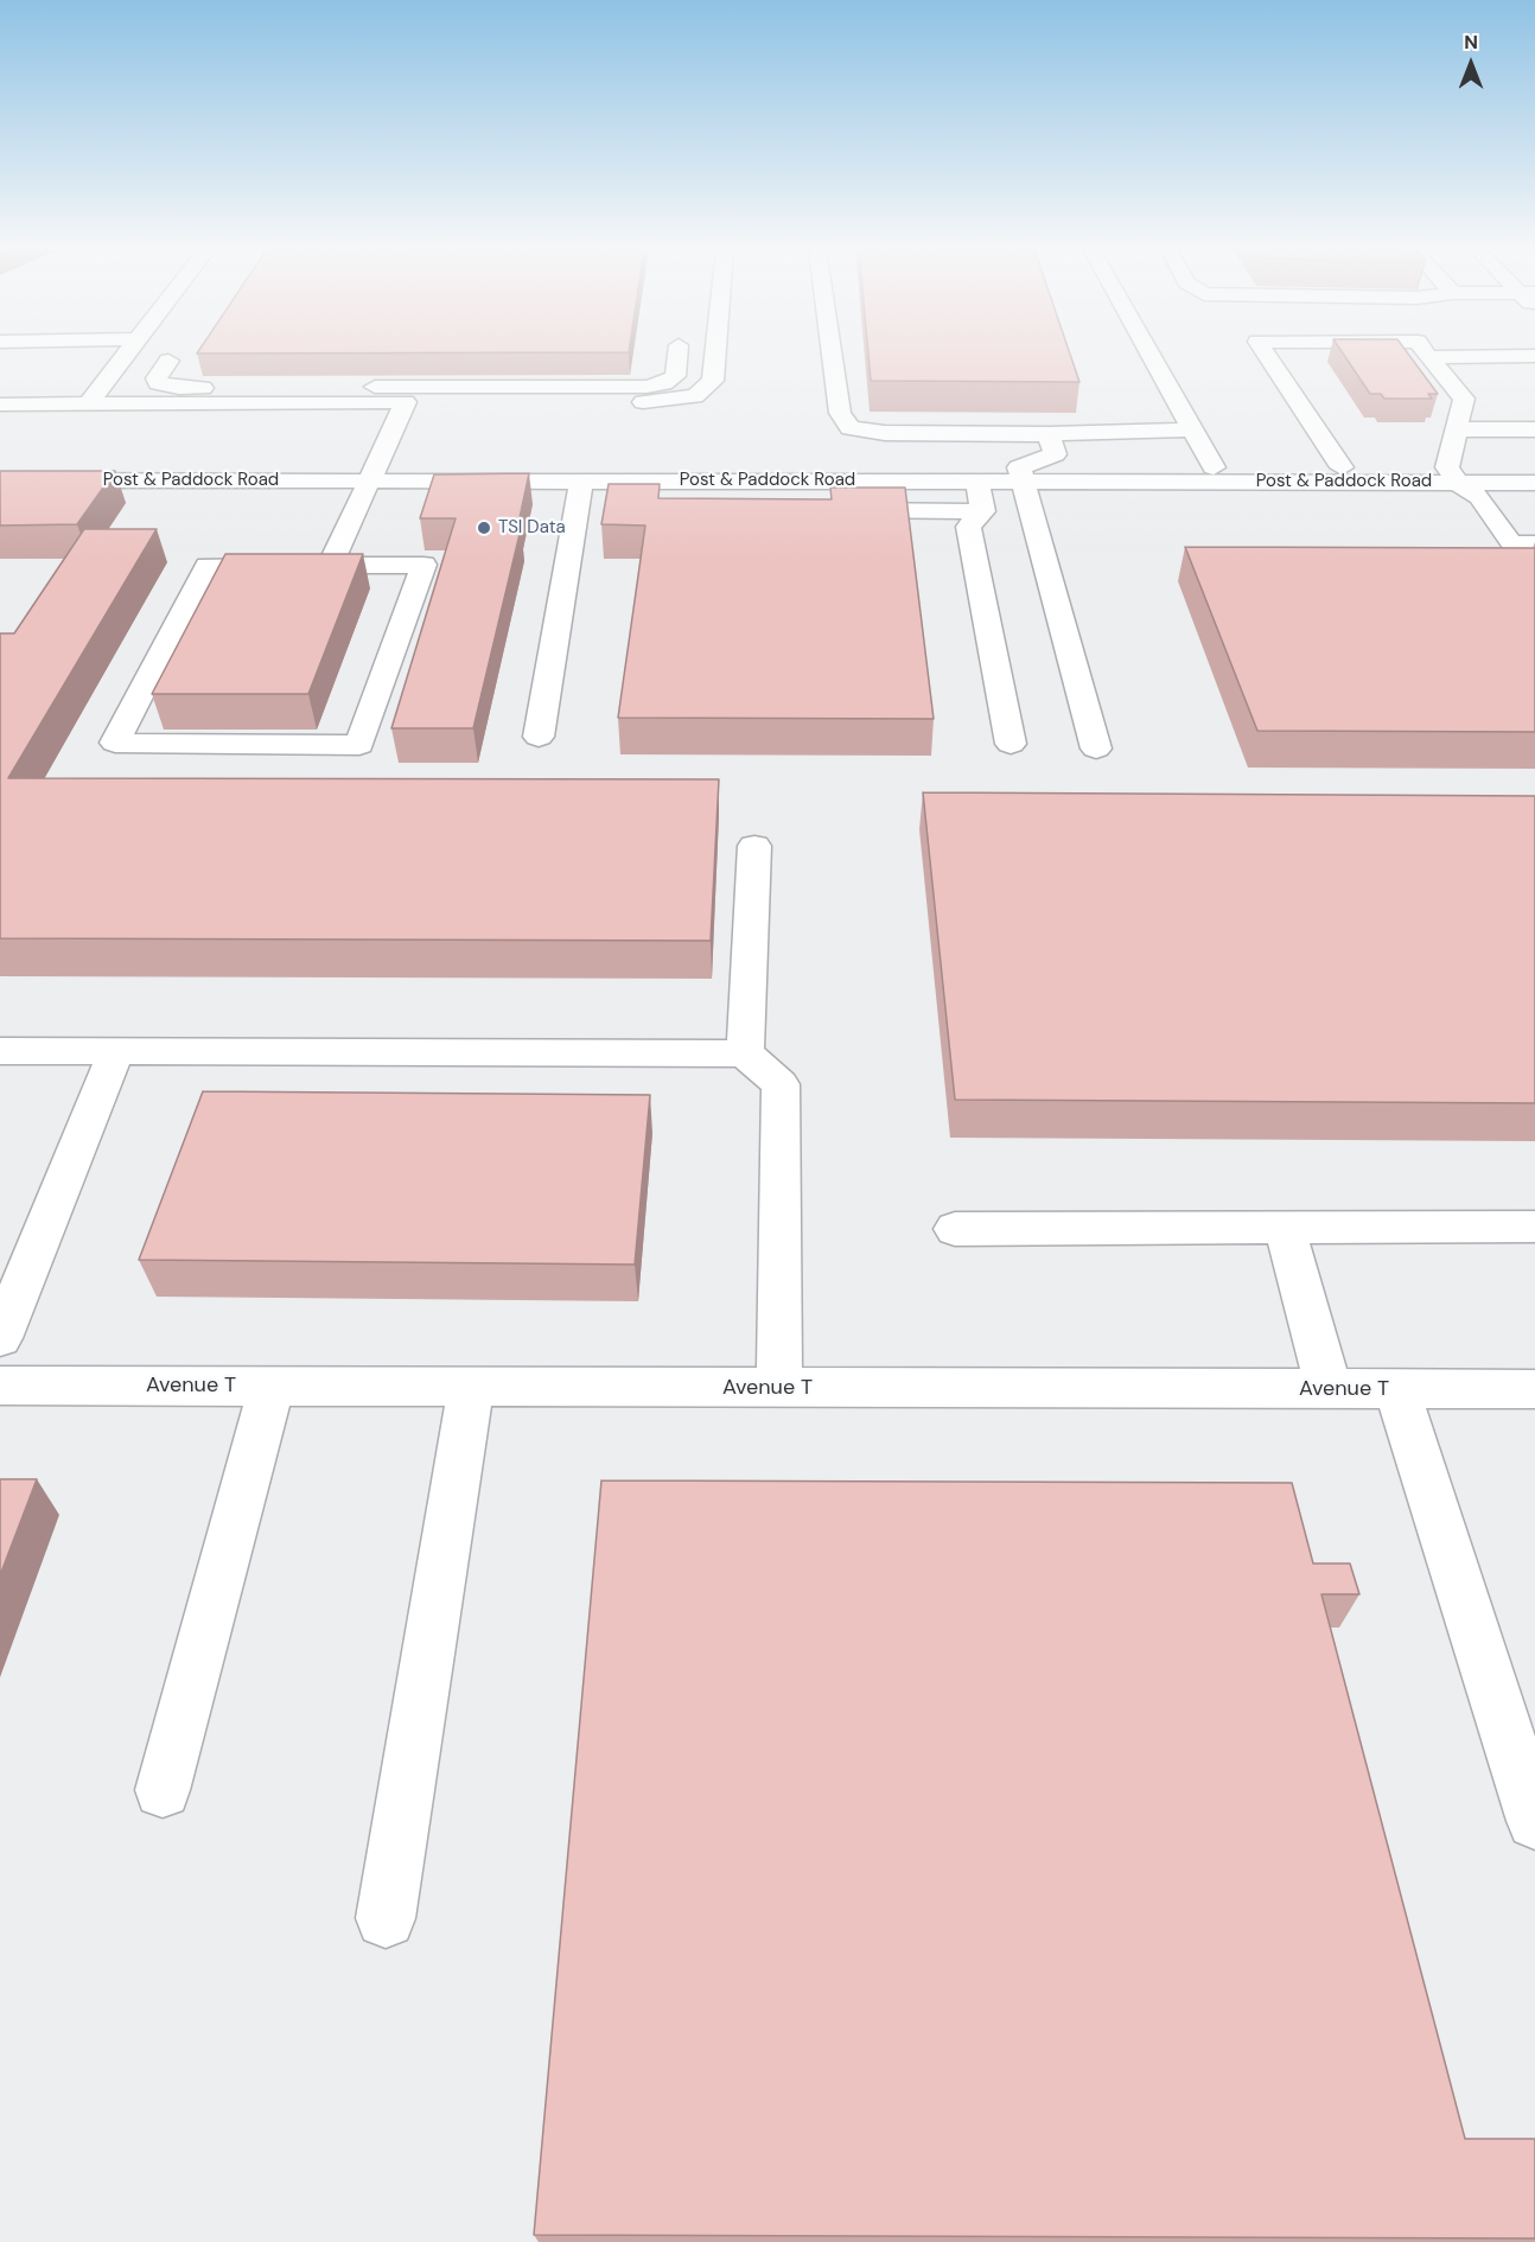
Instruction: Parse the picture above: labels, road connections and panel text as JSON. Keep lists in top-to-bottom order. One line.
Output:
{"streets":{"street":["Post & Paddock Road","Avenue T"]},"places":["TSI Data"],"north":"top"}
